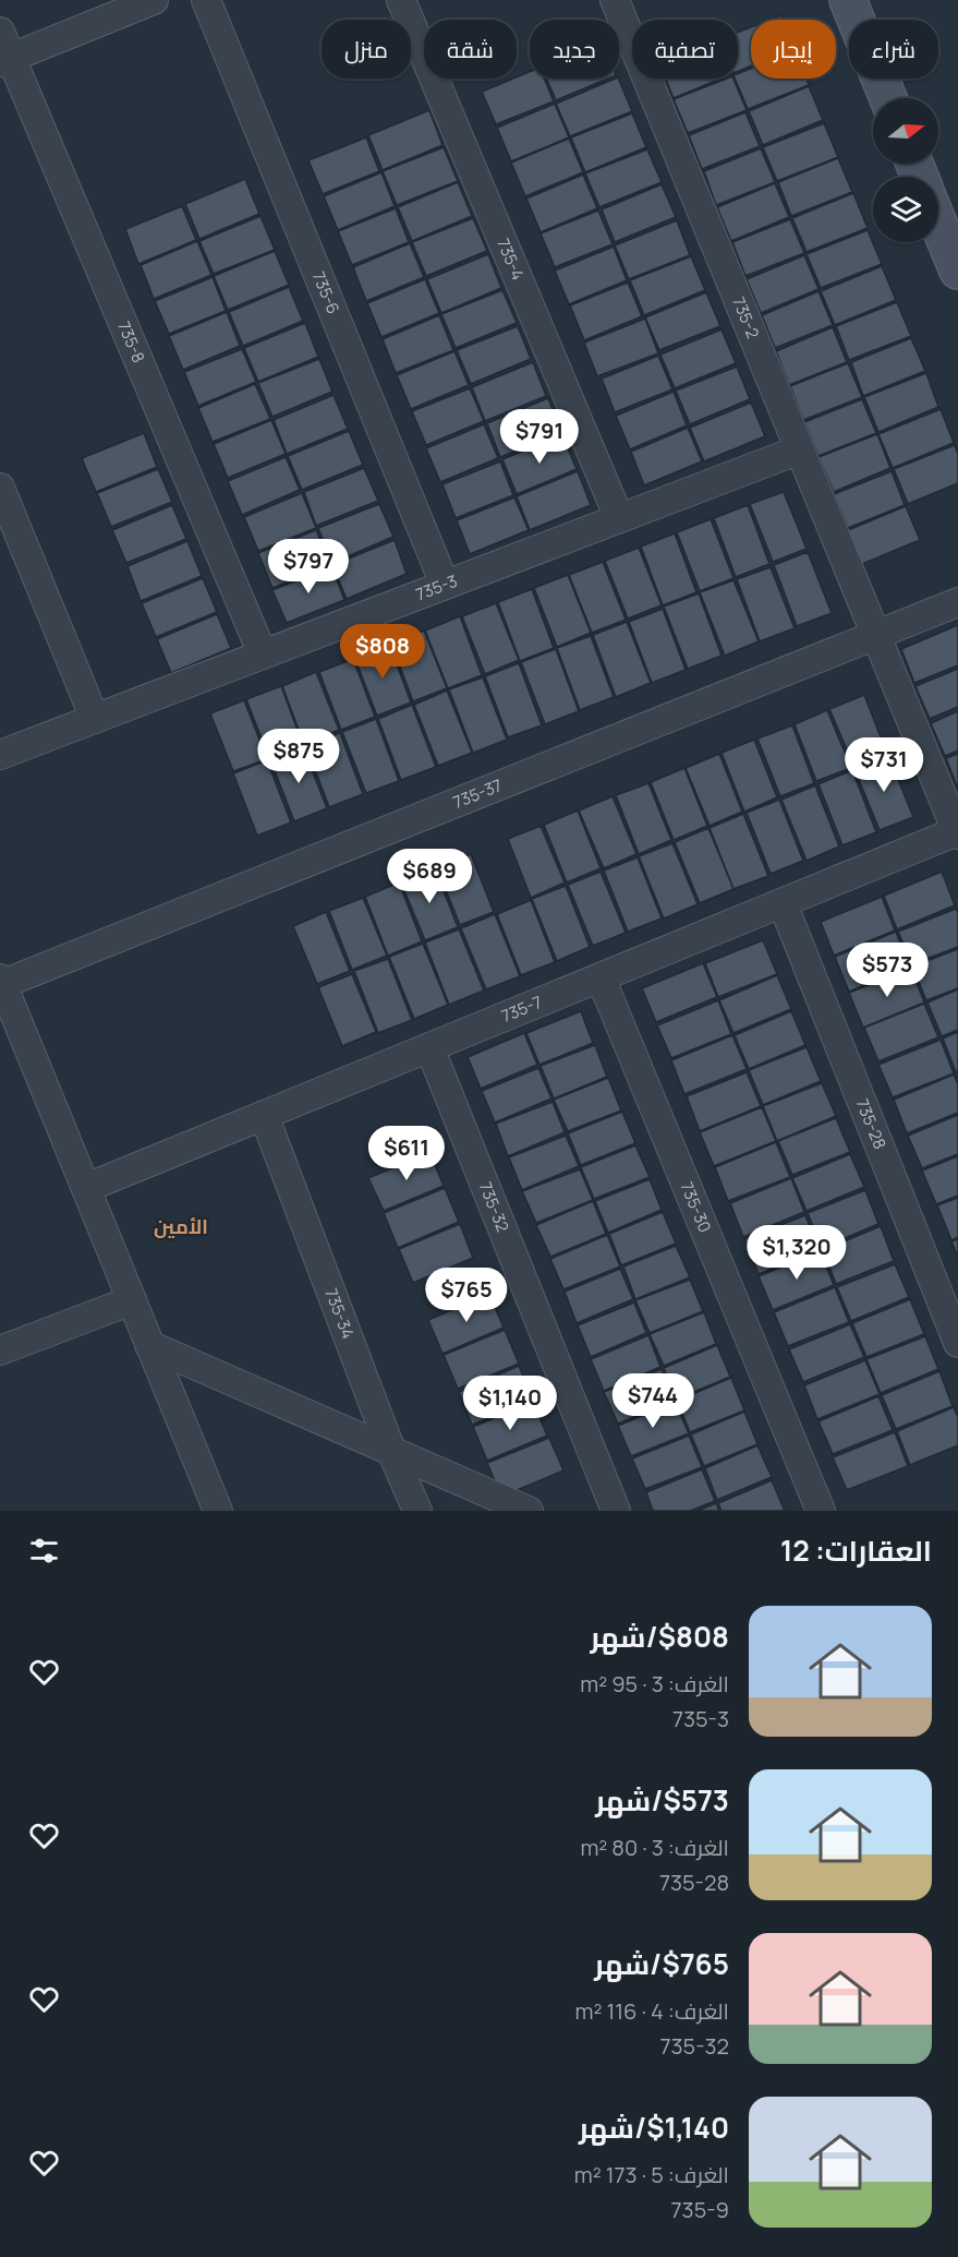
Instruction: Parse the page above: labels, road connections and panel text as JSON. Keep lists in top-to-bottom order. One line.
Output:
{"streets":{"street":["735-4","735-6","735-2","735-8","735-3","735-37","735-7","735-28","735-32","735-30","735-34"]},"crossings":[["735-4","735-3"],["735-6","735-3"],["735-2","735-3"],["735-2","735-37"],["735-2","735-7"],["735-8","735-3"],["735-7","735-28"],["735-7","735-32"],["735-7","735-30"],["735-7","735-34"]],"districts":["الأمين"],"north":"right","page":{"chip":["شراء","إيجار","تصفية","جديد","شقة","منزل"],"price":["$791","$797","$808","$875","$731","$689","$573","$611","$1,320","$765","$744","$1,140"],"heading":"العقارات: 12","list":[{"name":"$808/شهر","note":"الغرف: 3 · 95 m² · 735-3"},{"name":"$573/شهر","note":"الغرف: 3 · 80 m² · 735-28"},{"name":"$765/شهر","note":"الغرف: 4 · 116 m² · 735-32"},{"name":"$1,140/شهر","note":"الغرف: 5 · 173 m² · 735-9"}]}}
